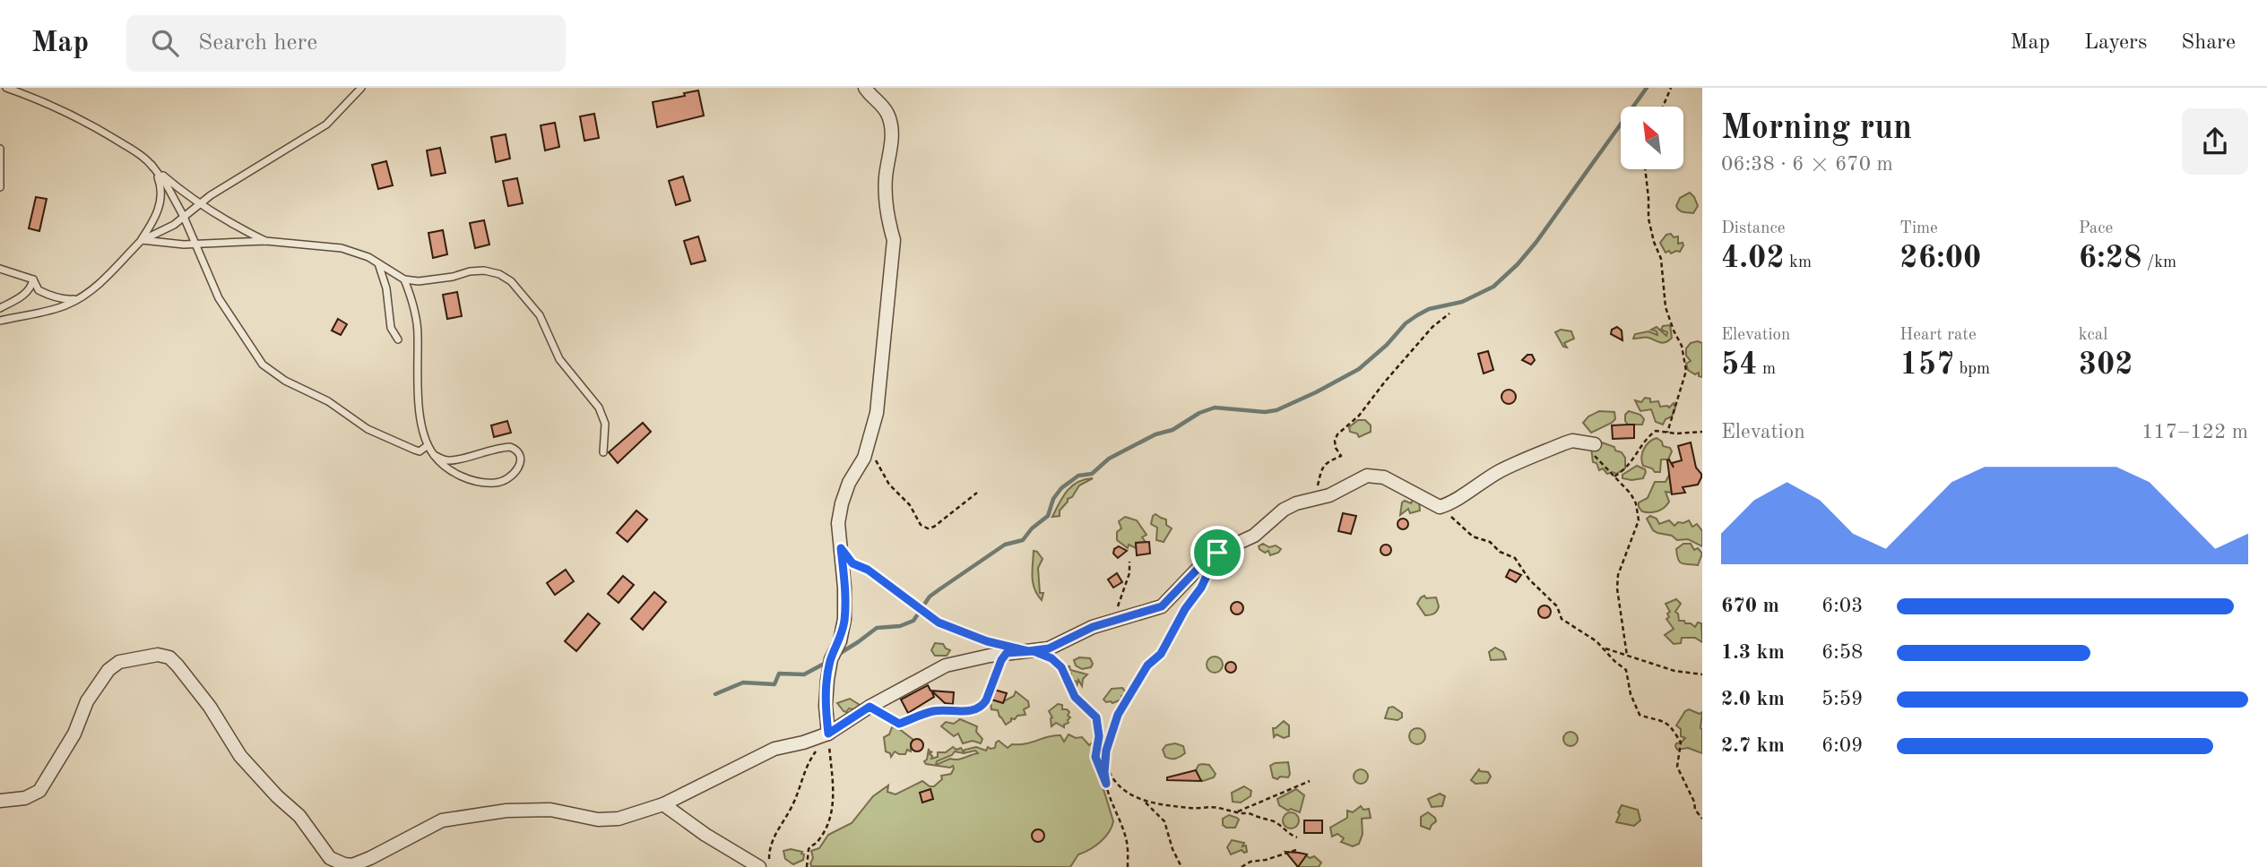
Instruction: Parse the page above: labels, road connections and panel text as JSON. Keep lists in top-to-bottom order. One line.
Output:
{"north":"top left","page":{"header":"Map","search":"Search here","nav":["Map","Layers","Share"],"heading":["Morning run","06:38 · 6 × 670 m"],"stats":[["Distance","4.02 km"],["Time","26:00"],["Pace","6:28 /km"],["Elevation","54 m"],["Heart rate","157 bpm"],["kcal","302"]],"chart":["Elevation","117–122 m"],"list":[{"name":"670 m","note":"6:03"},{"name":"1.3 km","note":"6:58"},{"name":"2.0 km","note":"5:59"},{"name":"2.7 km","note":"6:09"}]}}
